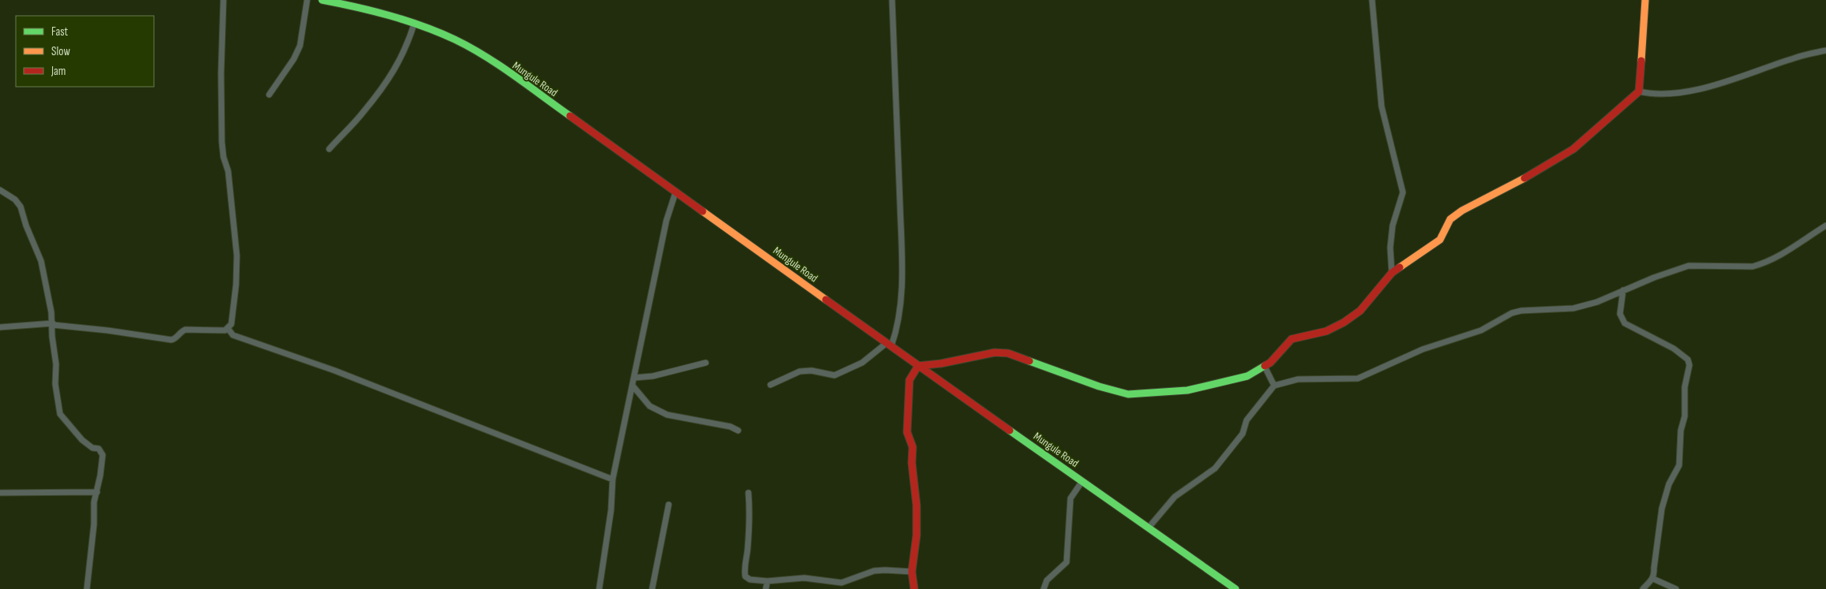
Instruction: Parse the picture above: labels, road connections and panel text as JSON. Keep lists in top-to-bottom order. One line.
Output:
{"streets":{"street":["Mungule Road"]},"legend":["Fast","Slow","Jam"]}
